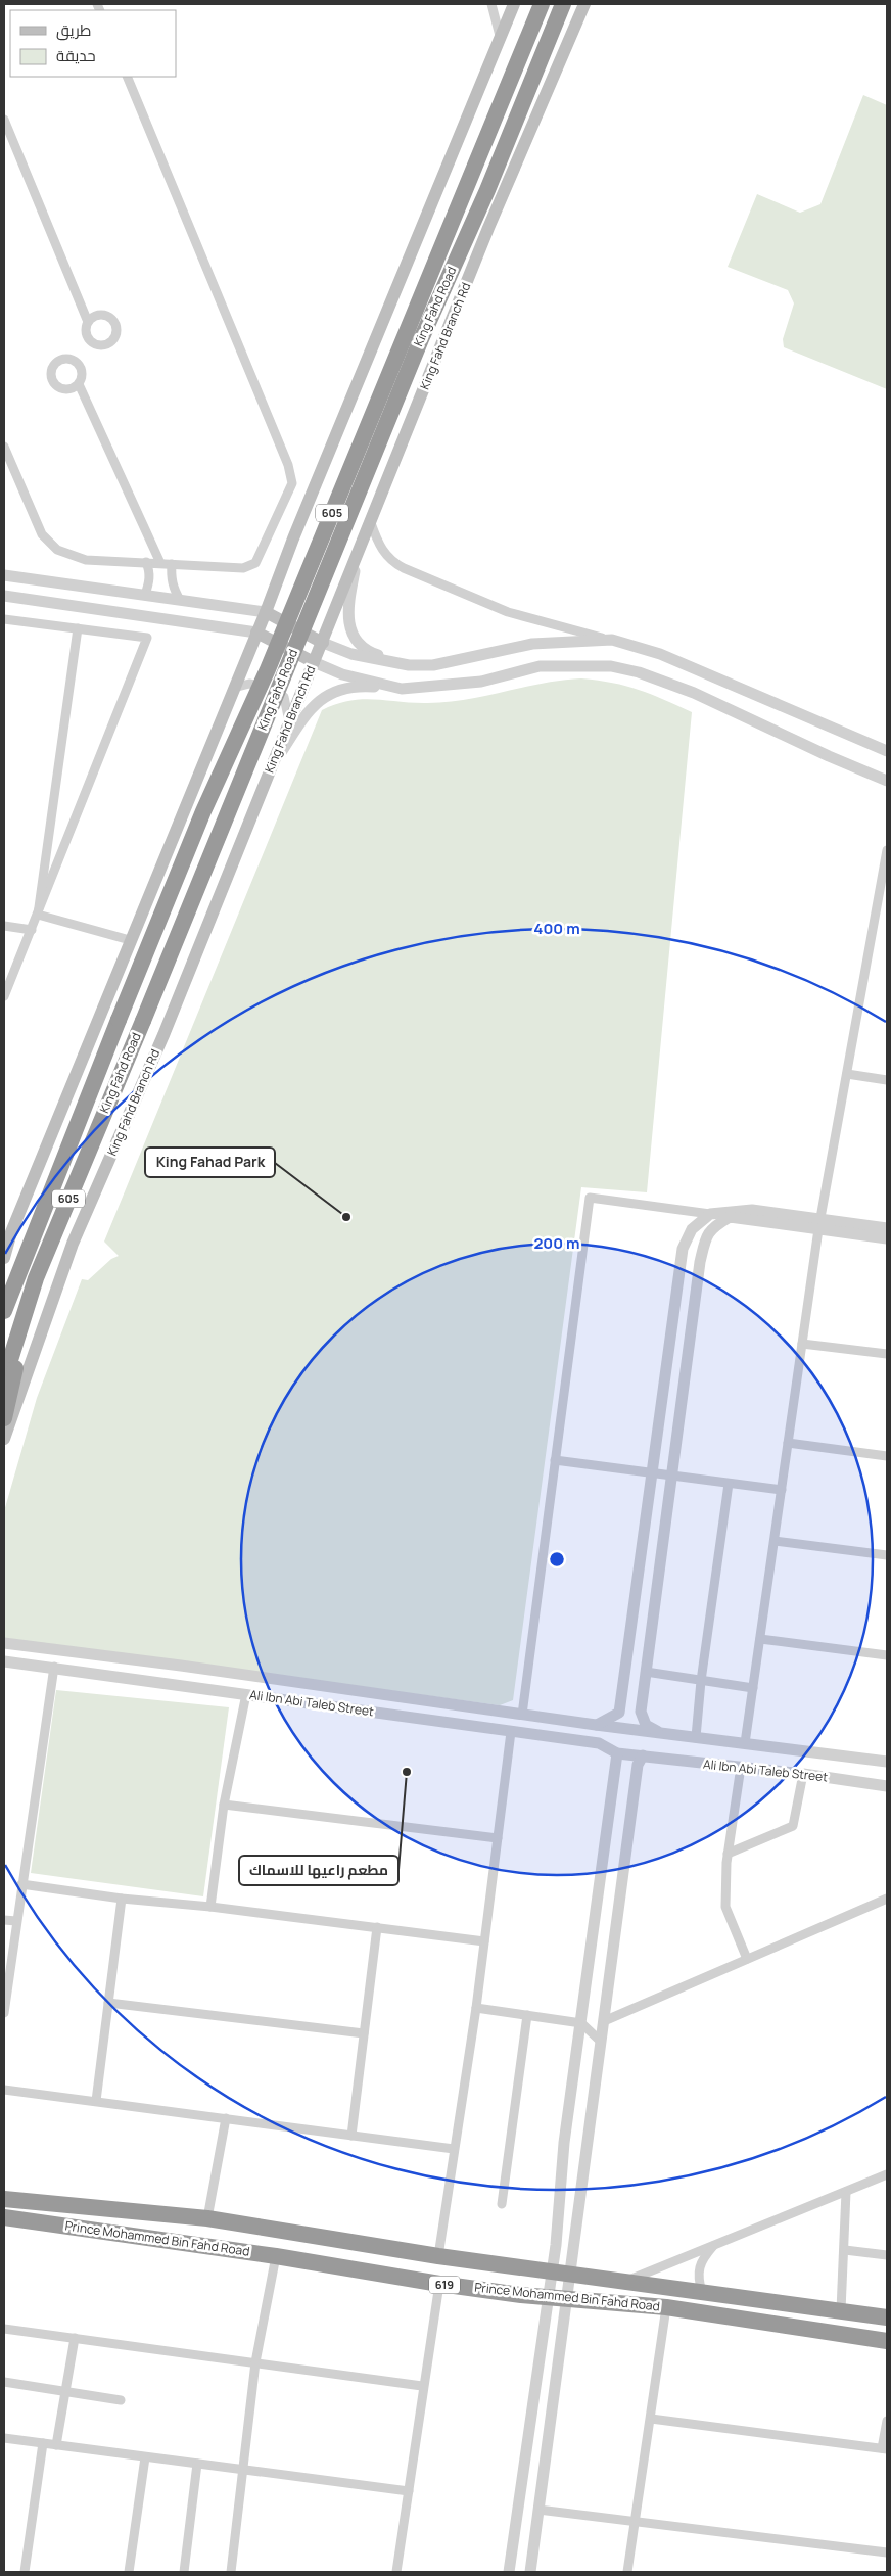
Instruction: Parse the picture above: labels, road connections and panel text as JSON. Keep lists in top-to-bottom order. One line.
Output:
{"streets":{"highway":["King Fahd Road","605","Prince Mohammed Bin Fahd Road","619"],"main road":["King Fahd Branch Rd"],"street":["Ali Ibn Abi Taleb Street"]},"places":["King Fahad Park","مطعم راعيها للاسماك"],"legend":["طريق","حديقة"],"rings":["400 m","200 m"]}
